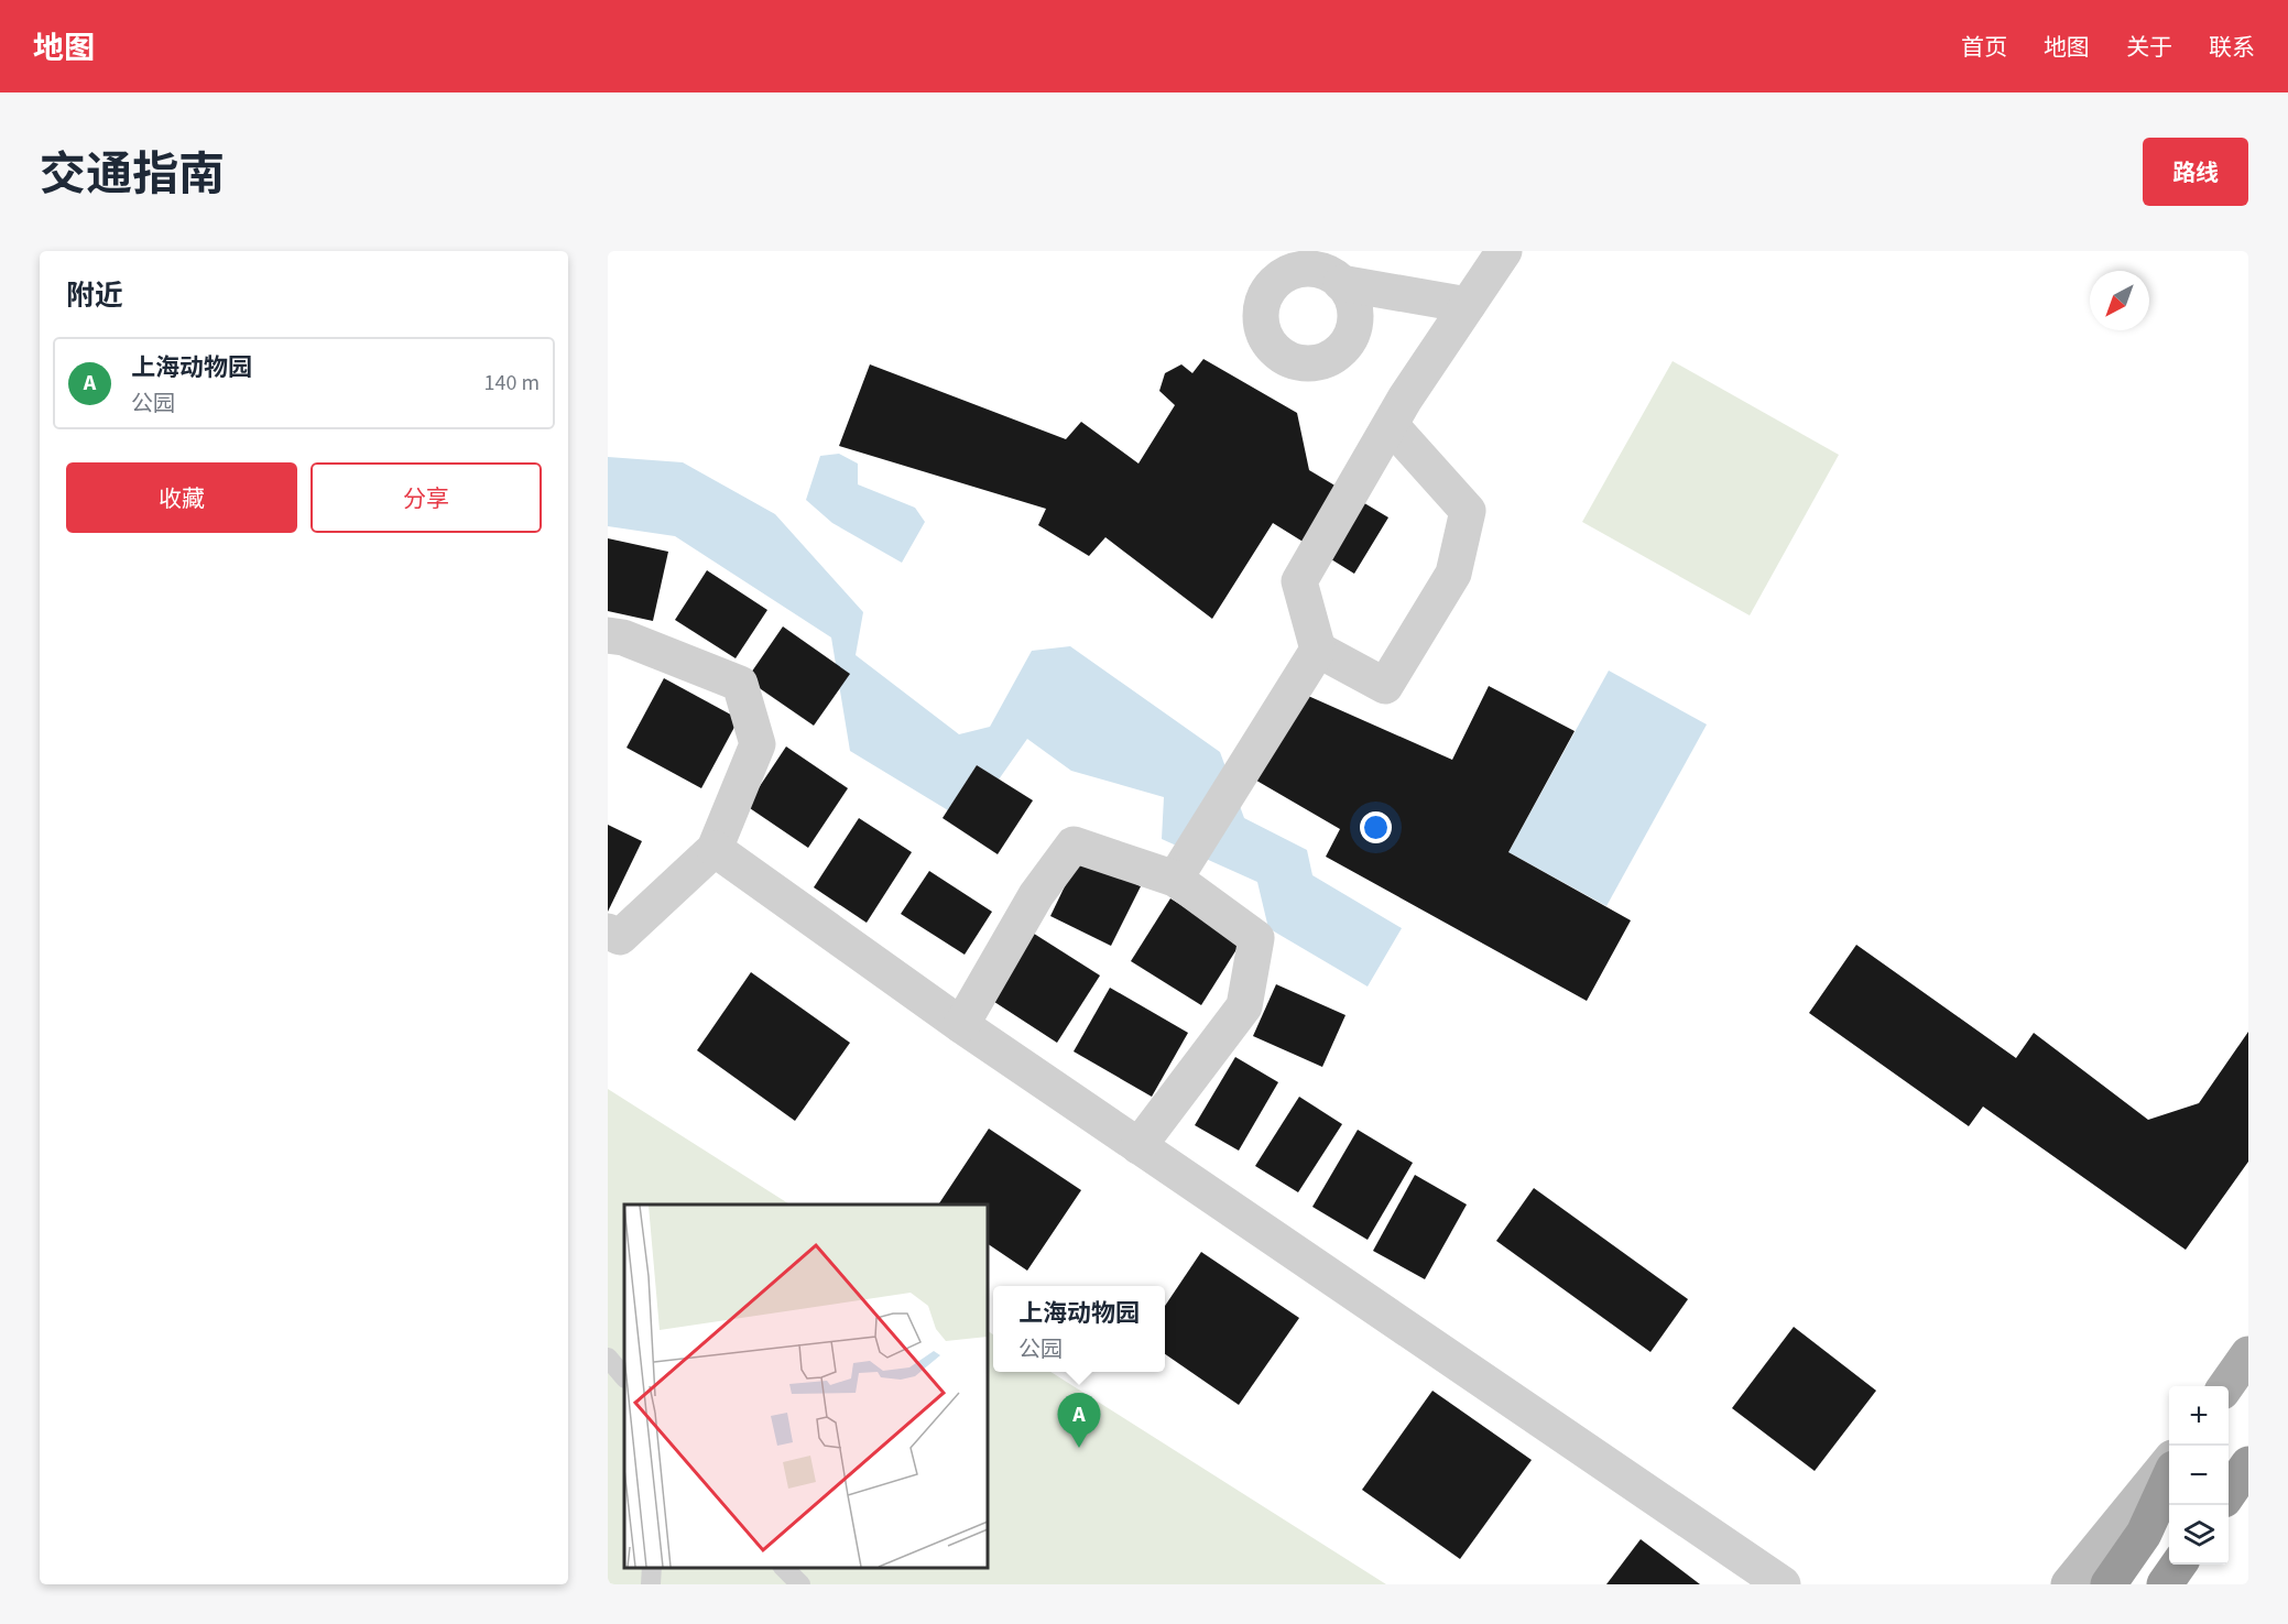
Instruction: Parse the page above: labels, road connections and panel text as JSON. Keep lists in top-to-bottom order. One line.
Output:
{"north":"bottom left","page":{"header":"地图","nav":["首页","地图","关于","联系"],"title":"交通指南","buttons":["路线",["收藏","分享"]],"heading":"附近","list":[{"mark":"A","name":"上海动物园","note":"公园","value":"140 m"}],"popup":["上海动物园","公园"],"map_buttons":["+","−"],"pins":"A"}}
